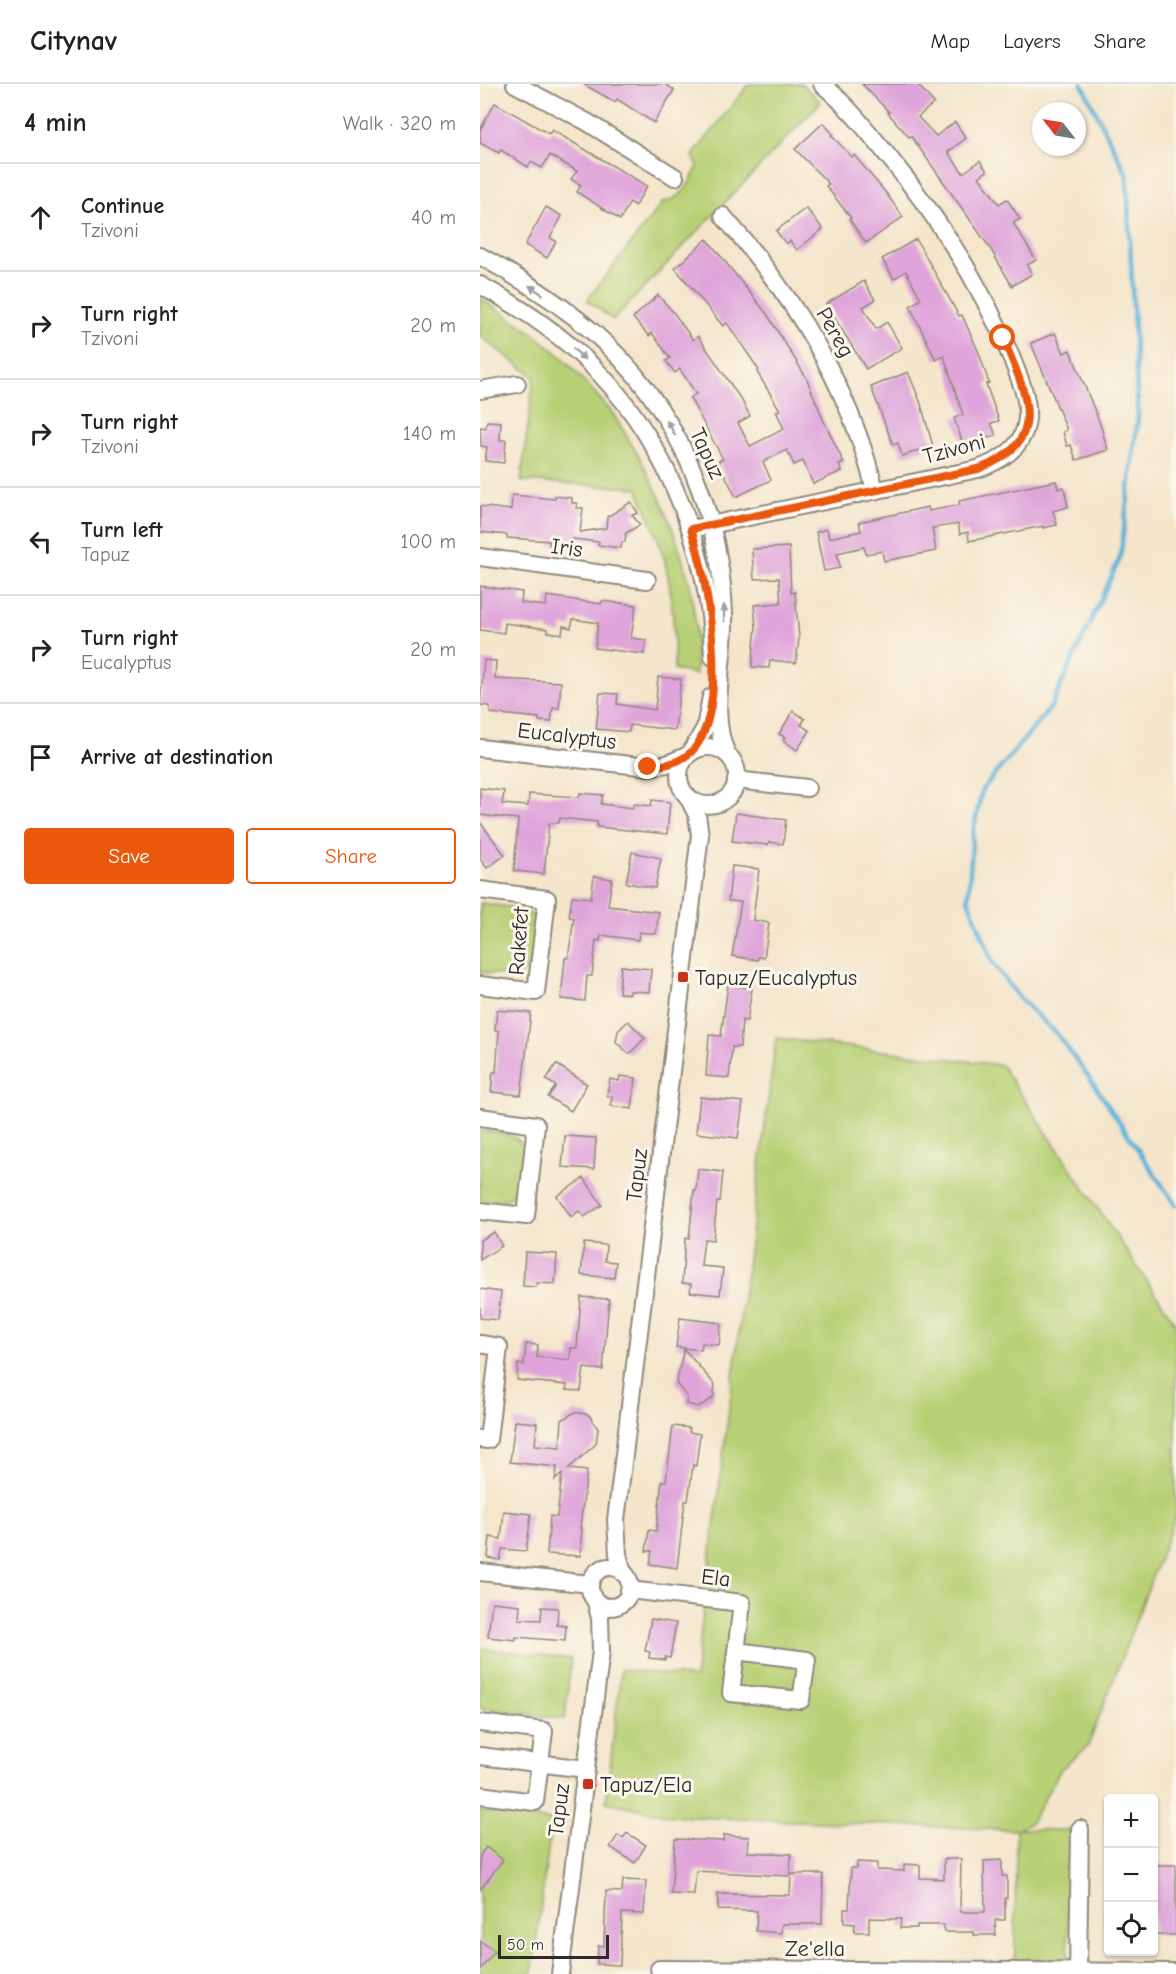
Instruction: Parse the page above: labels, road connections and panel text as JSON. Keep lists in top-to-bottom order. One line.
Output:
{"streets":{"street":["Pereg","Tzivoni","Tapuz","Iris","Eucalyptus","Rakefet","Ela","Ze'ella"]},"crossings":[["Pereg","Tzivoni"],["Tzivoni","Tapuz"],["Tapuz","Eucalyptus"],["Tapuz","Ela"]],"places":{"transit":["Tapuz/Eucalyptus","Tapuz/Ela"]},"scale_bar":"50 m","north":"top left","page":{"header":"Citynav","nav":["Map","Layers","Share"],"heading":["4 min","Walk · 320 m"],"list":[["Continue","Tzivoni","40 m"],["Turn right","Tzivoni","20 m"],["Turn right","Tzivoni","140 m"],["Turn left","Tapuz","100 m"],["Turn right","Eucalyptus","20 m"],"Arrive at destination"],"buttons":["Save","Share"],"map_buttons":["+","−"],"scale":"50 m"}}
